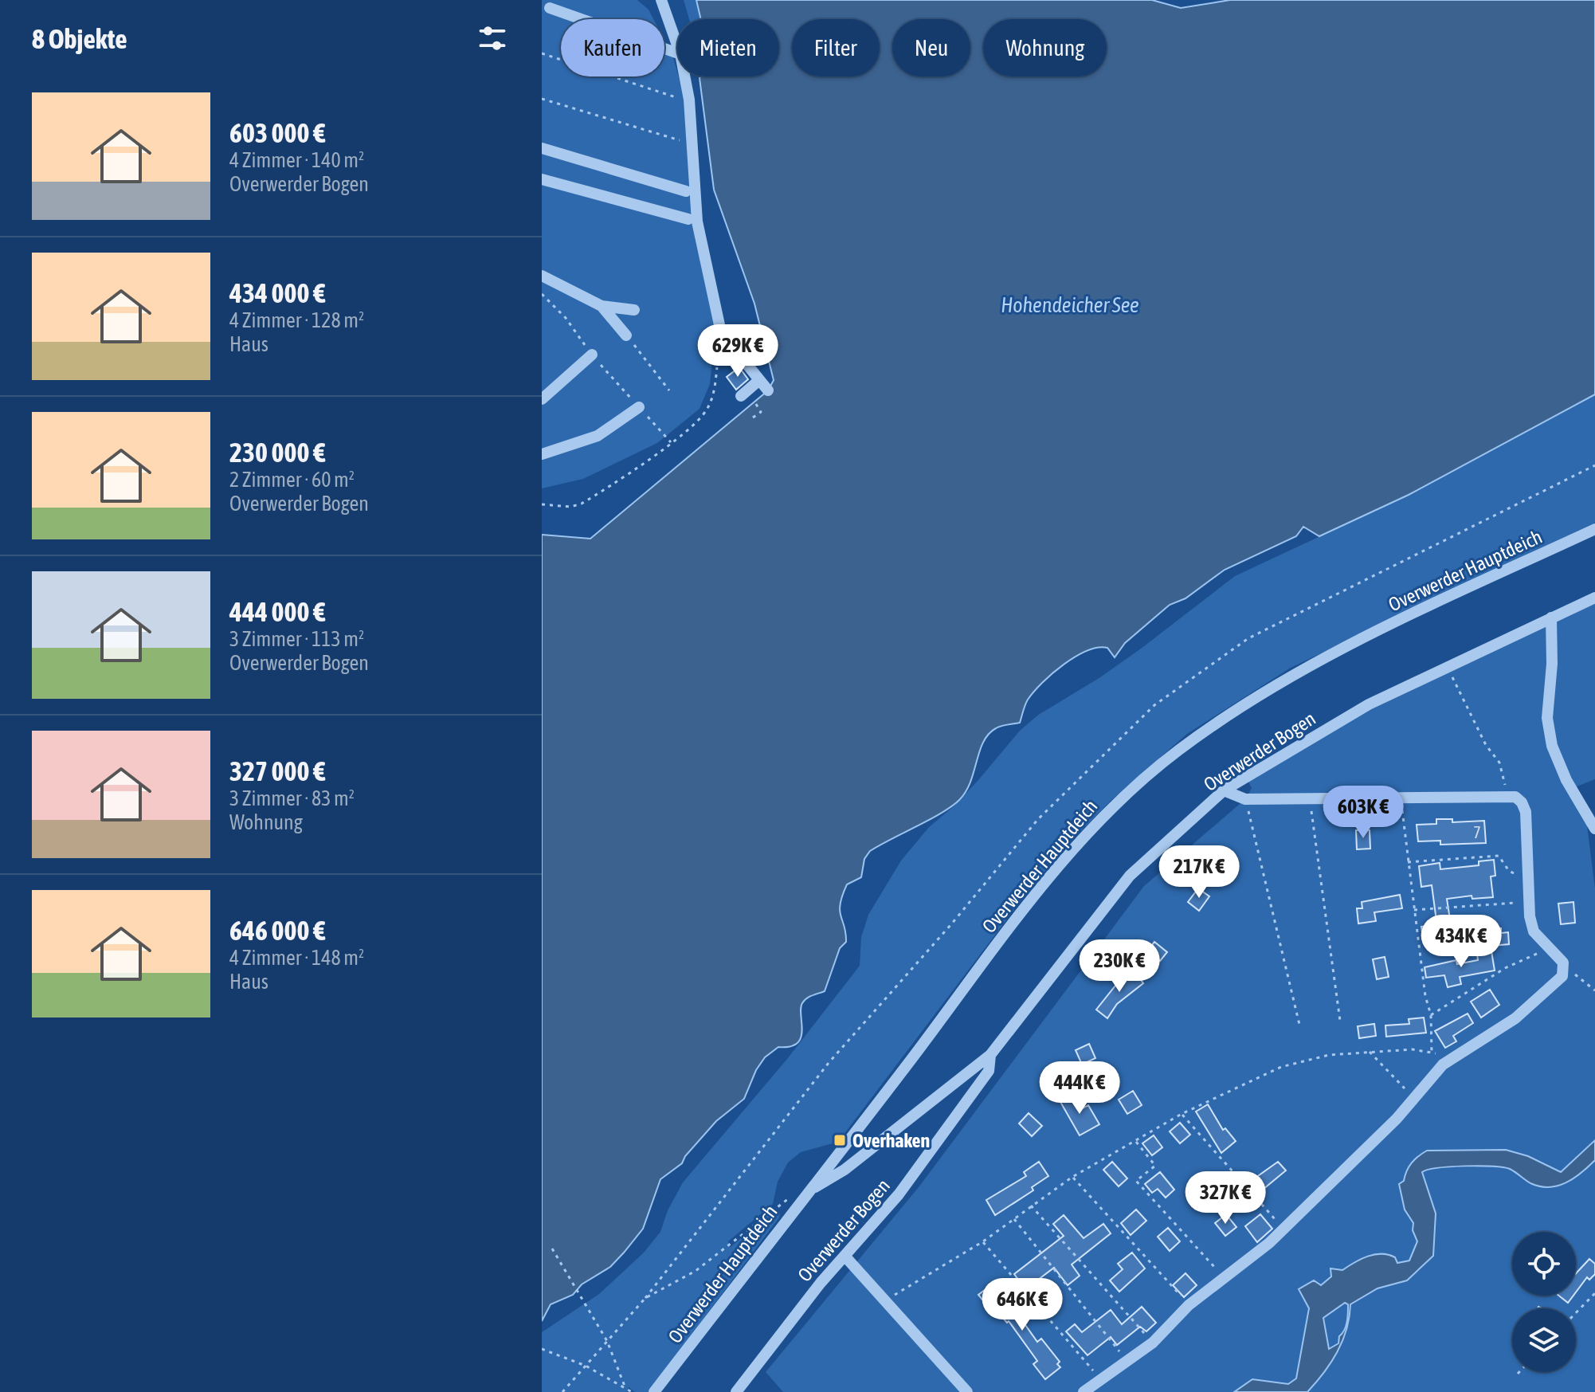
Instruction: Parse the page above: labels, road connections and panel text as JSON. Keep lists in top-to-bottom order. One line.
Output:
{"streets":{"street":["Overwerder Hauptdeich","Overwerder Bogen"]},"crossings":[["Overwerder Hauptdeich","Overwerder Bogen"]],"water":["Hohendeicher See"],"places":{"transit":["Overhaken"]},"house_numbers":["7"],"page":{"heading":"8 Objekte","chip":["Kaufen","Mieten","Filter","Neu","Wohnung"],"list":[{"name":"603 000 €","note":"4 Zimmer · 140 m² · Overwerder Bogen"},{"name":"434 000 €","note":"4 Zimmer · 128 m² · Haus"},{"name":"230 000 €","note":"2 Zimmer · 60 m² · Overwerder Bogen"},{"name":"444 000 €","note":"3 Zimmer · 113 m² · Overwerder Bogen"},{"name":"327 000 €","note":"3 Zimmer · 83 m² · Wohnung"},{"name":"646 000 €","note":"4 Zimmer · 148 m² · Haus"}],"price":["629K €","603K €","217K €","434K €","230K €","444K €","327K €","646K €"]}}
